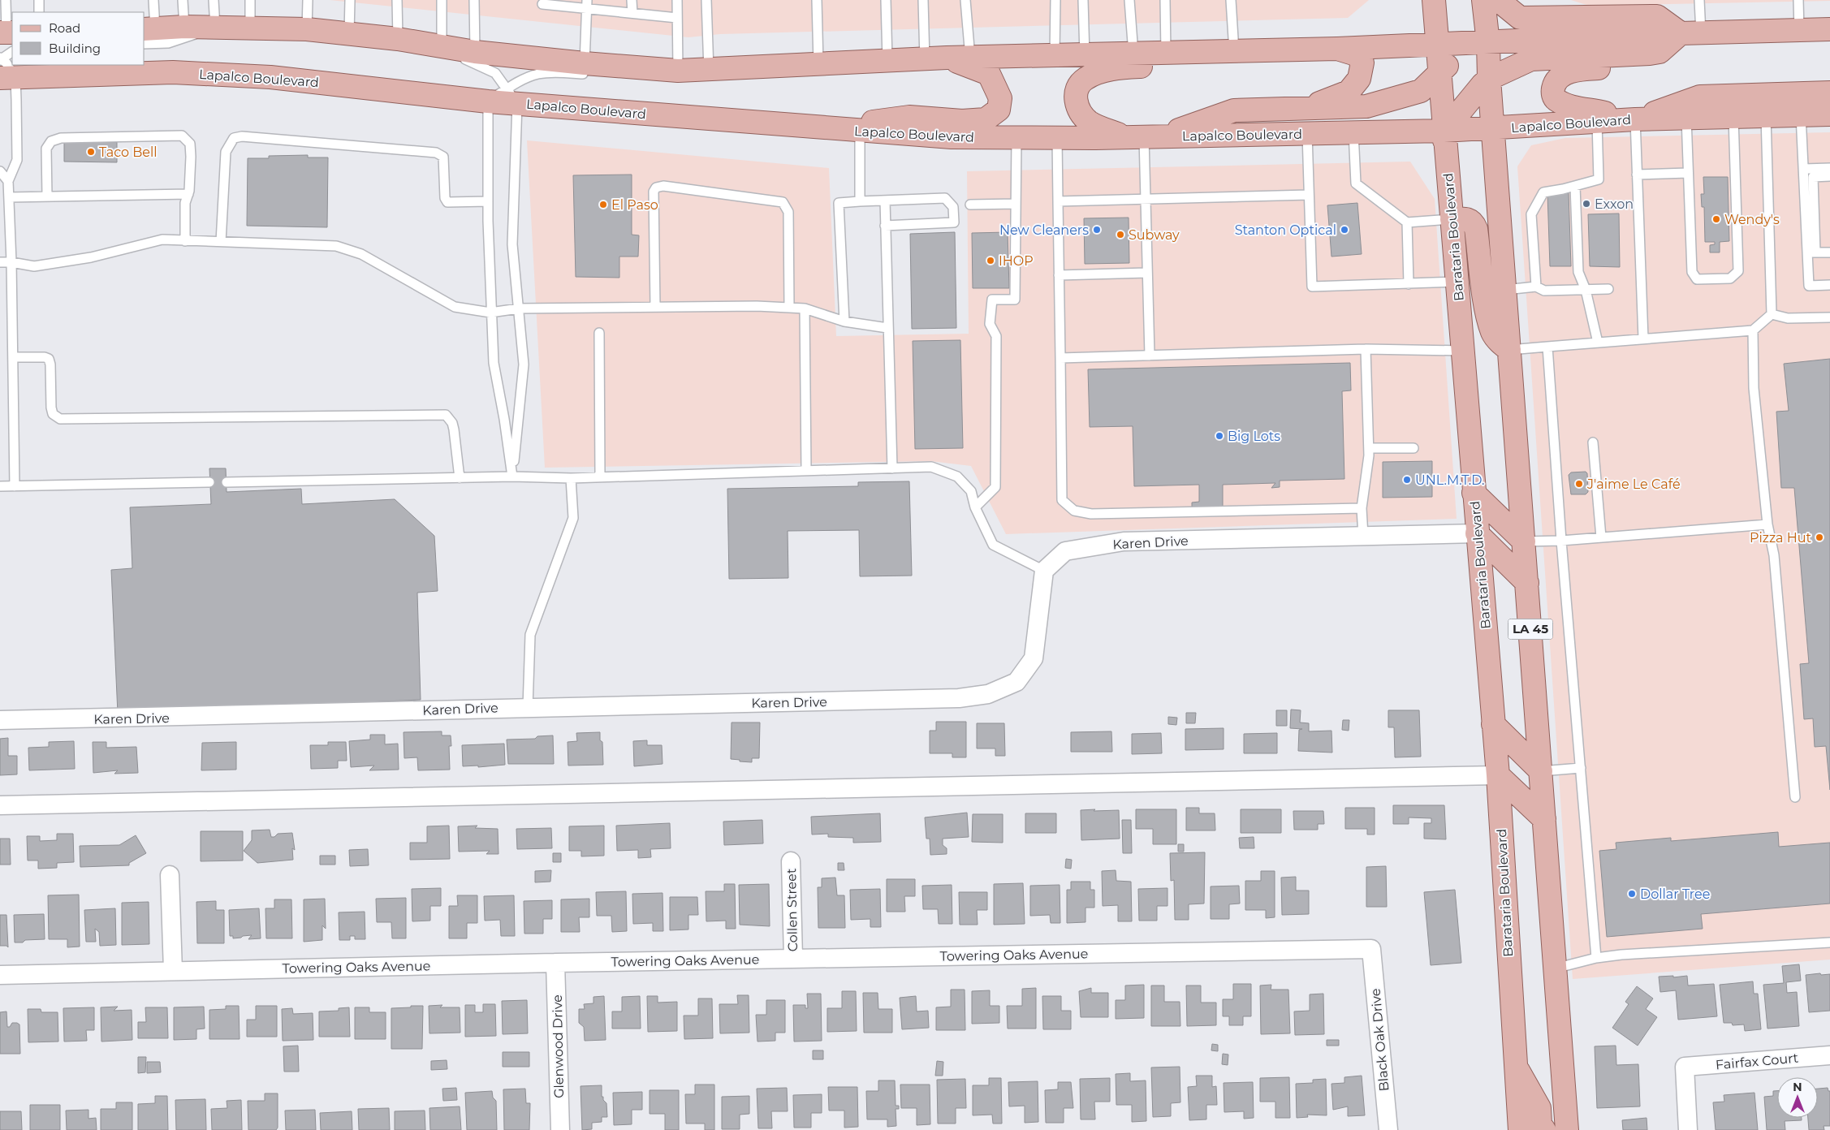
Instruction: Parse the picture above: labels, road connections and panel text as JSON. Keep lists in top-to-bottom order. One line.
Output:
{"streets":{"main road":["Lapalco Boulevard","Barataria Boulevard","LA 45"],"street":["Karen Drive","Collen Street","Towering Oaks Avenue","Black Oak Drive","Glenwood Drive","Fairfax Court"]},"crossings":[["Lapalco Boulevard","Barataria Boulevard"],["Lapalco Boulevard","LA 45"],["Barataria Boulevard","Karen Drive"],["Collen Street","Towering Oaks Avenue"],["Towering Oaks Avenue","Black Oak Drive"],["Towering Oaks Avenue","Glenwood Drive"]],"places":["Taco Bell","Exxon","El Paso","Wendy's","New Cleaners","Stanton Optical","Subway","IHOP","Big Lots","UNL.M.T.D.","J'aime Le Café","Pizza Hut","Dollar Tree"],"legend":["Road","Building"],"north":"top"}
